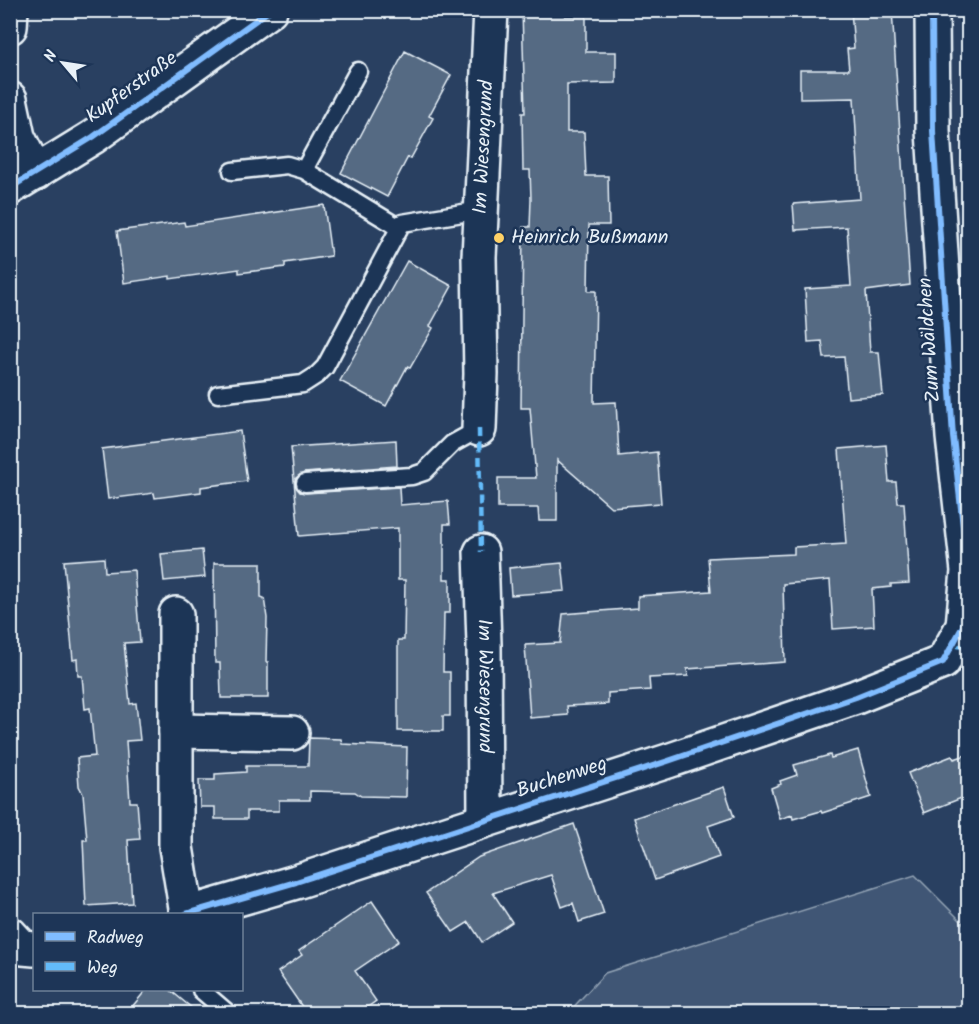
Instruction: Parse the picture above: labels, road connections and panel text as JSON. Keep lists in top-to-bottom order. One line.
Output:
{"streets":{"street":["Kupferstraße","Im Wiesengrund","Zum Wäldchen","Buchenweg"]},"crossings":[["Im Wiesengrund","Buchenweg"],["Zum Wäldchen","Buchenweg"]],"places":["Heinrich Bußmann"],"legend":["Radweg","Weg"],"north":"top left"}
